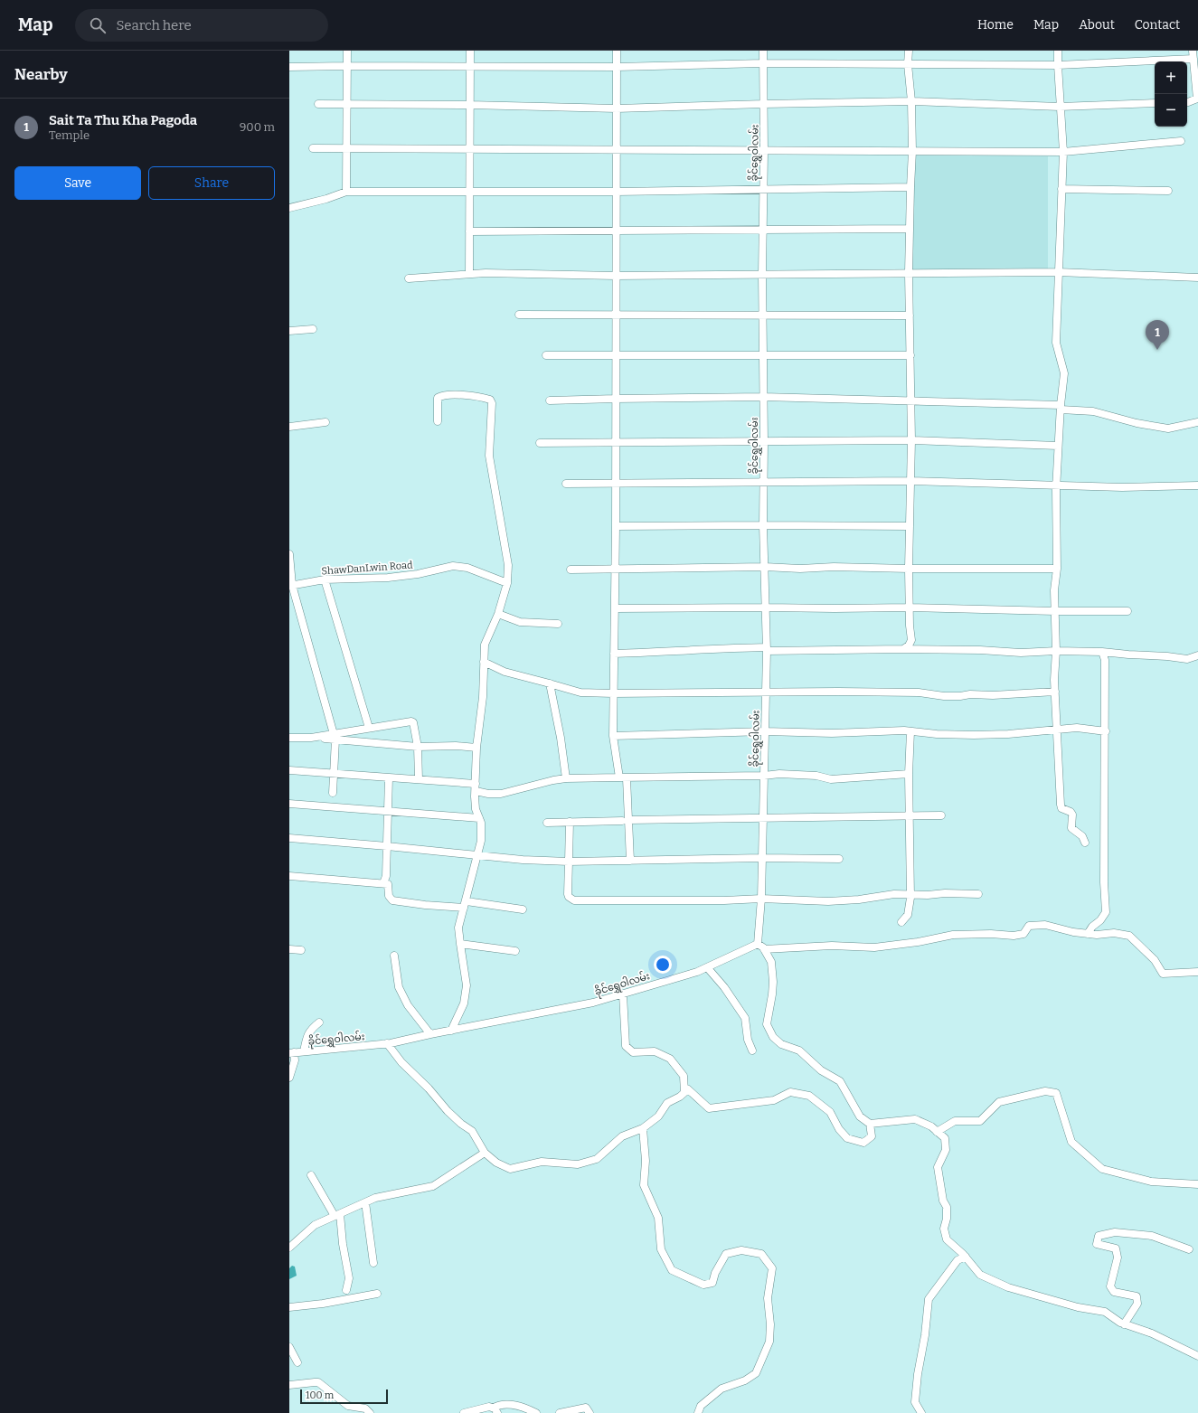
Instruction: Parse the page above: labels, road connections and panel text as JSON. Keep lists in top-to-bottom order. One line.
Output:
{"streets":{"street":["ခိုင်ရွှေဝါလမ်း","ShawDanLwin Road"]},"scale_bar":"100 m","page":{"header":"Map","search":"Search here","nav":["Home","Map","About","Contact"],"heading":"Nearby","map_buttons":["+","−"],"list":[{"mark":"1","name":"Sait Ta Thu Kha Pagoda","note":"Temple","value":"900 m"}],"buttons":["Save","Share"],"pins":"1","scale":"100 m"}}
